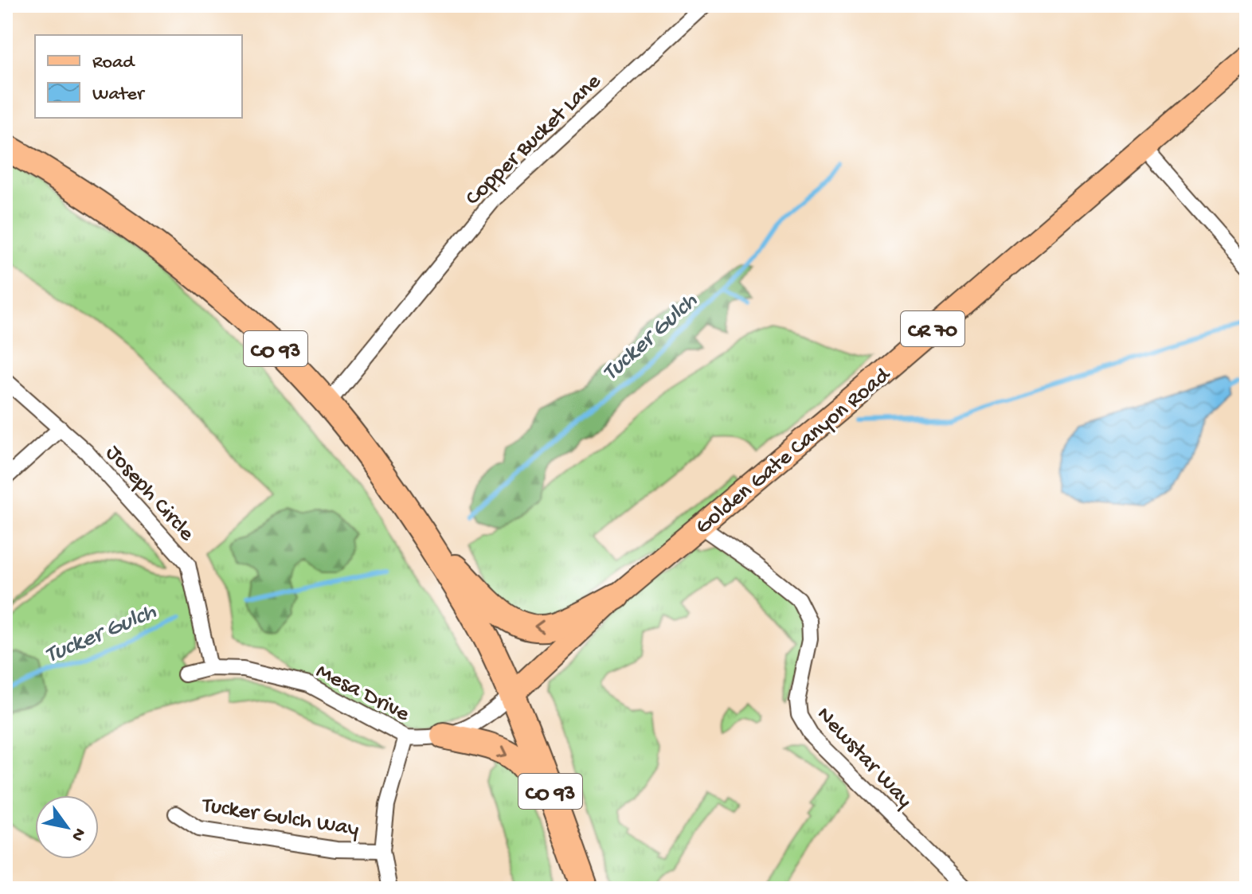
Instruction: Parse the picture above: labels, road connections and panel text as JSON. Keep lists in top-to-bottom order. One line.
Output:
{"streets":{"highway":["CO 93"],"main road":["CR 70","Golden Gate Canyon Road"],"street":["Copper Bucket Lane","Joseph Circle","Mesa Drive","Newstar Way","Tucker Gulch Way"]},"crossings":[["Copper Bucket Lane","CO 93"],["CO 93","Golden Gate Canyon Road"],["CO 93","Mesa Drive"],["Golden Gate Canyon Road","Mesa Drive"],["Golden Gate Canyon Road","Newstar Way"],["Joseph Circle","Mesa Drive"]],"water":["Tucker Gulch"],"legend":["Road","Water"],"north":"bottom right"}
